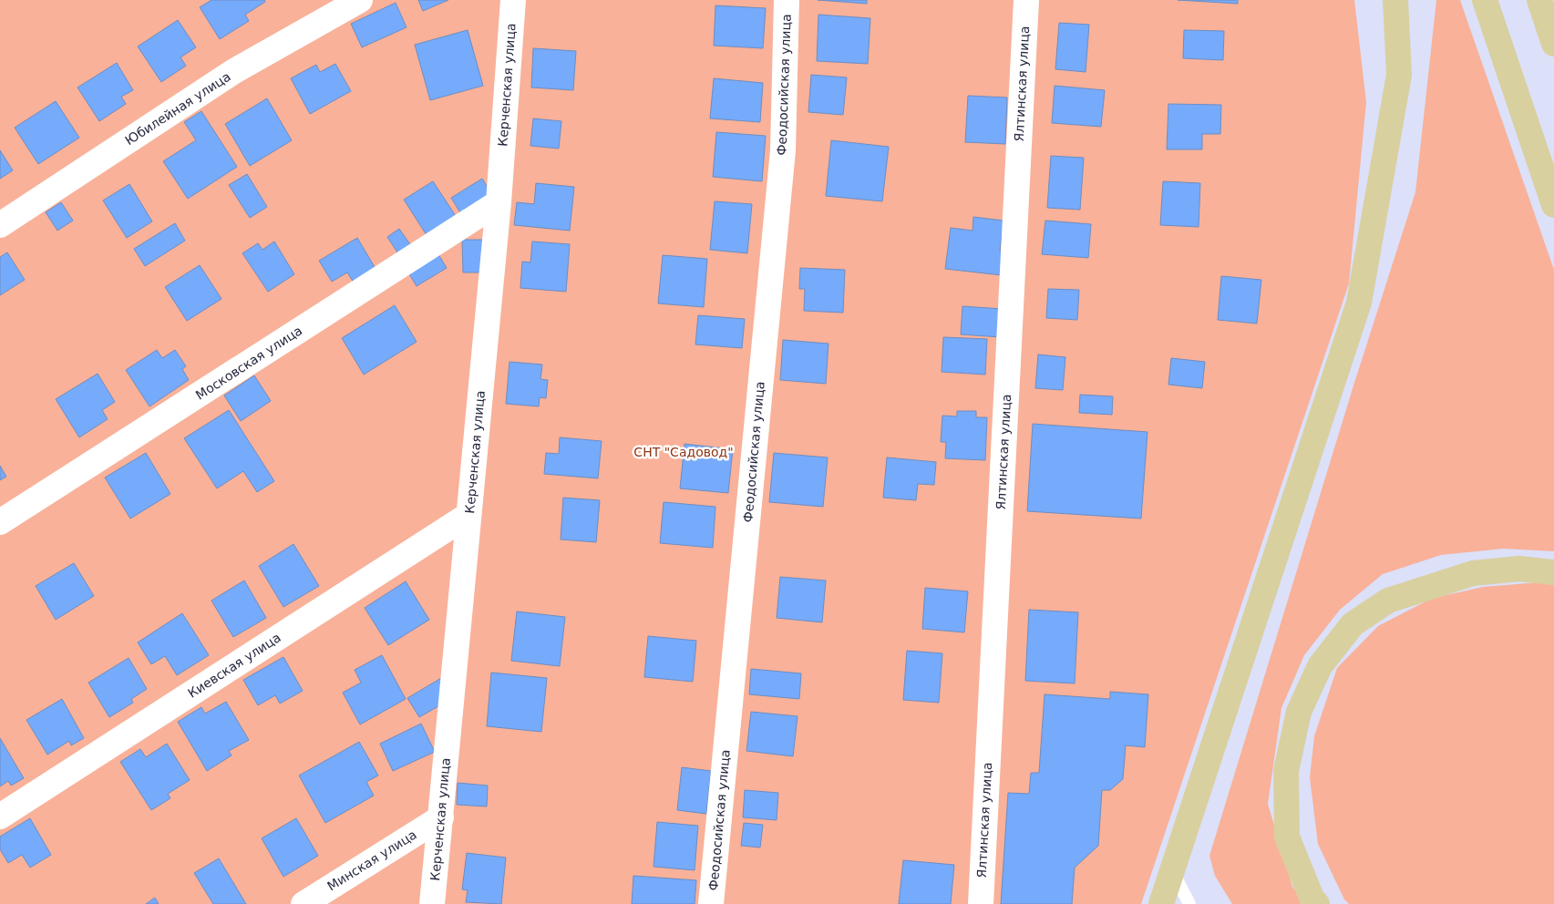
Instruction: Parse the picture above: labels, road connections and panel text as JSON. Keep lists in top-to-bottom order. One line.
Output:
{"streets":{"street":["Ялтинская улица","Керченская улица","Феодосийская улица","Юбилейная улица","Московская улица","Киевская улица","Минская улица"]},"crossings":[["Керченская улица","Московская улица"],["Керченская улица","Киевская улица"],["Керченская улица","Минская улица"]],"parks":["СНТ \"Садовод\""]}
